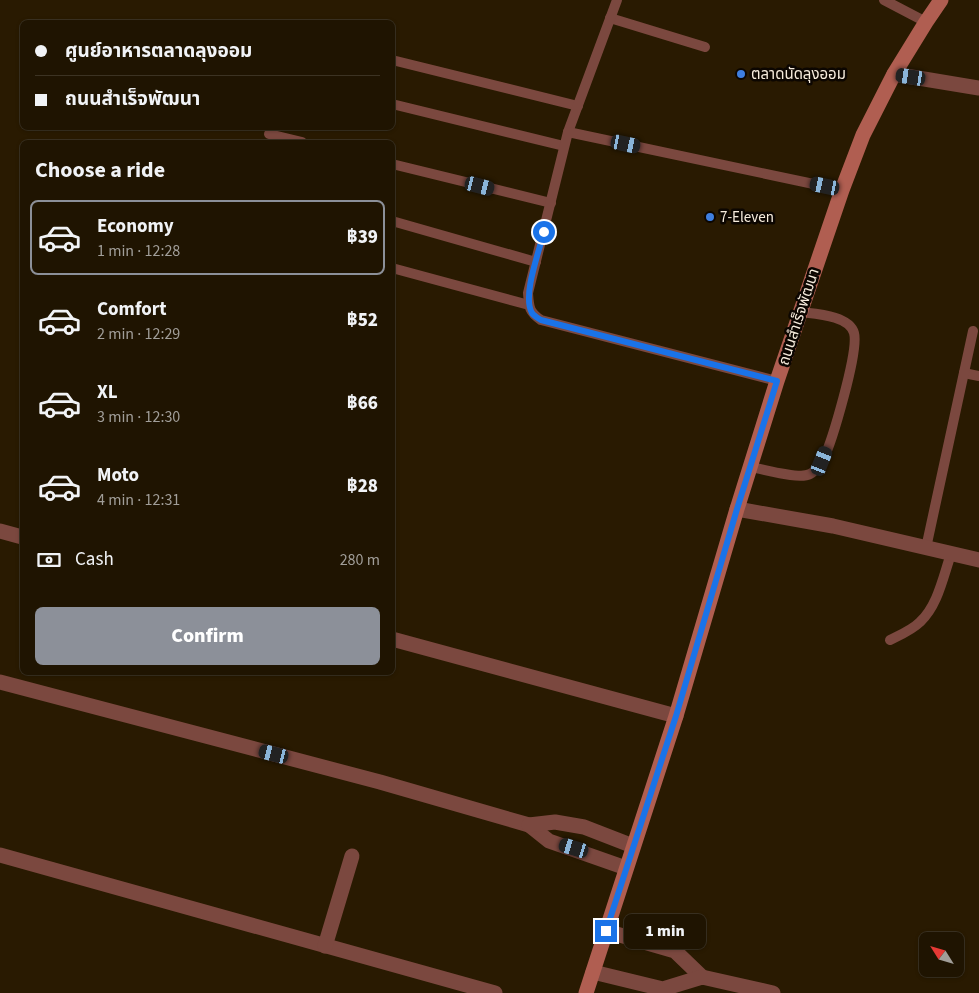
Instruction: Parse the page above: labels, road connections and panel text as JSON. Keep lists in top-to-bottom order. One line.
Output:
{"streets":{"street":["ถนนสำเร็จพัฒนา"]},"places":["ตลาดนัดลุงออม","7-Eleven"],"north":"top left","page":{"banner":["ศูนย์อาหารตลาดลุงออม","ถนนสำเร็จพัฒนา"],"heading":"Choose a ride","list":[{"name":"Economy","note":"1 min · 12:28","value":"฿39"},{"name":"Comfort","note":"2 min · 12:29","value":"฿52"},{"name":"XL","note":"3 min · 12:30","value":"฿66"},{"name":"Moto","note":"4 min · 12:31","value":"฿28"}],"pay":["Cash","280 m"],"buttons":"Confirm","bubble":"1 min"}}
